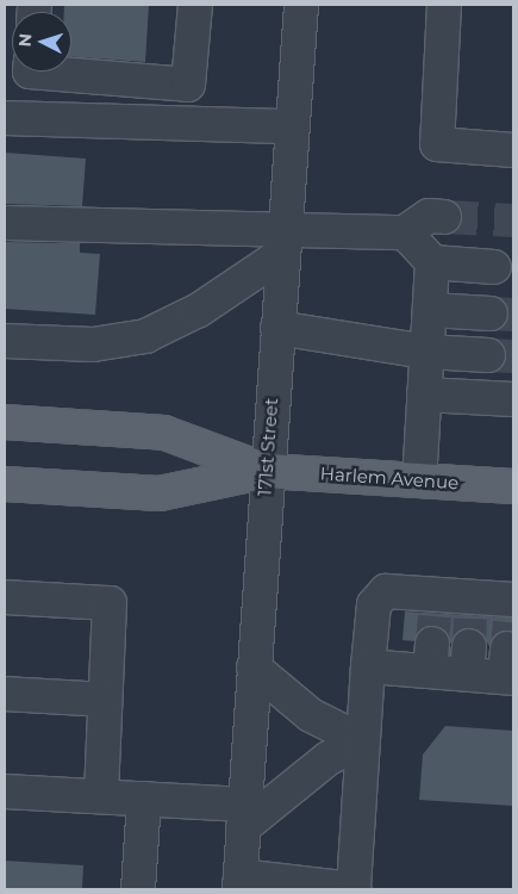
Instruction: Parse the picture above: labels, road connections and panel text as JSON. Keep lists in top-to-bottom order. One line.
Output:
{"streets":{"main road":["Harlem Avenue"],"street":["171st Street"]},"crossings":[["171st Street","Harlem Avenue"]],"north":"left"}
